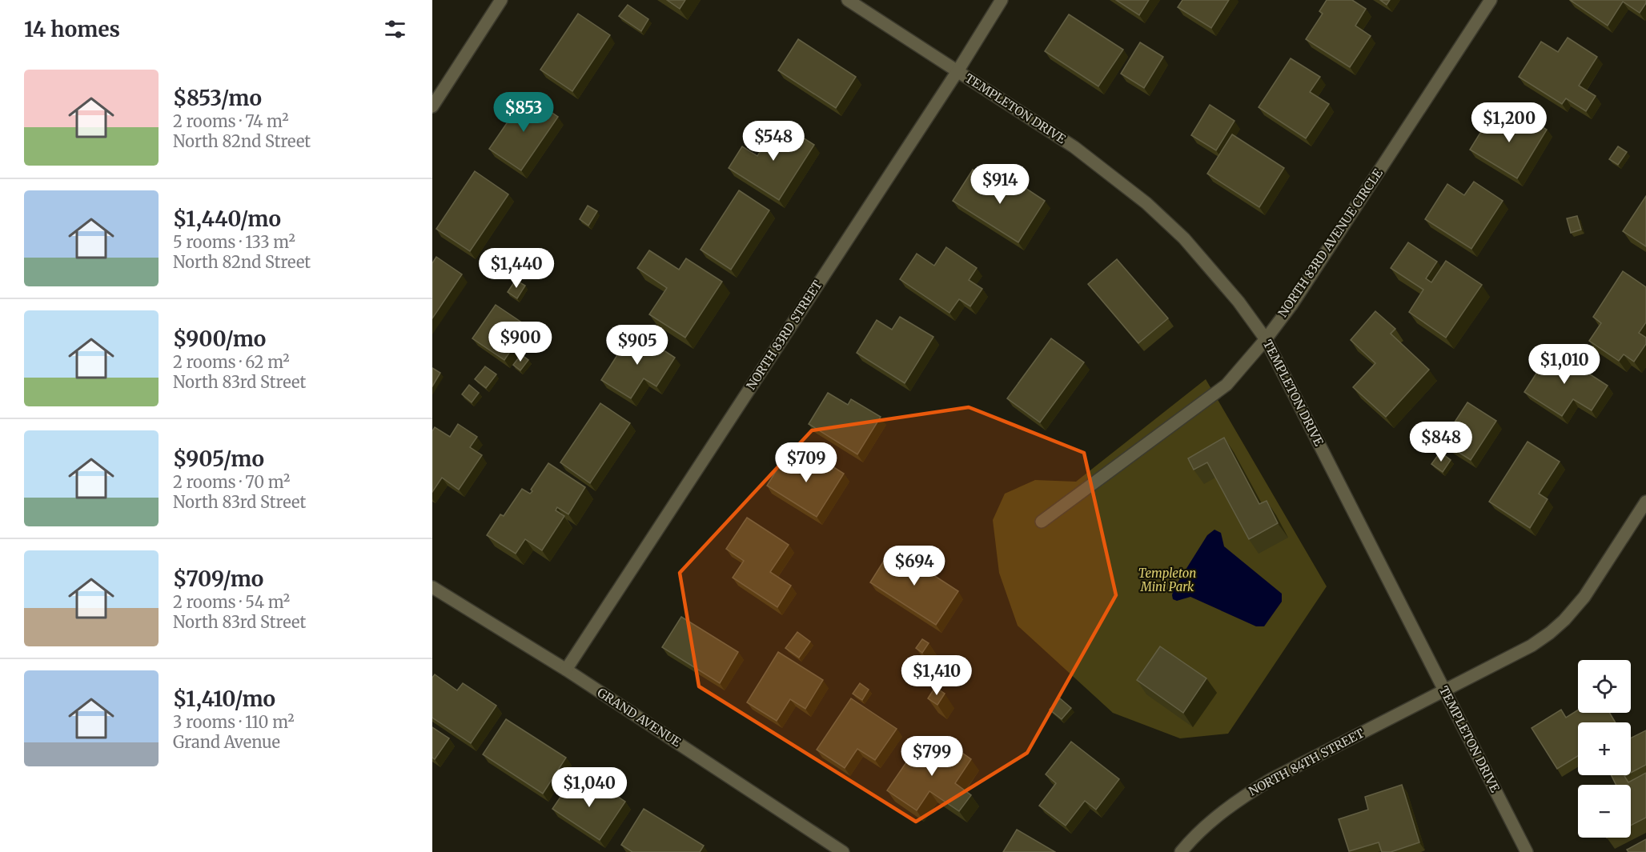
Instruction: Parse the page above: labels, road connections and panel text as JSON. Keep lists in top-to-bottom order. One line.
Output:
{"streets":{"street":["TEMPLETON DRIVE","NORTH 83RD AVENUE CIRCLE","NORTH 83RD STREET","GRAND AVENUE","NORTH 84TH STREET"]},"crossings":[["TEMPLETON DRIVE","NORTH 83RD AVENUE CIRCLE"],["TEMPLETON DRIVE","NORTH 83RD STREET"],["TEMPLETON DRIVE","NORTH 84TH STREET"],["NORTH 83RD STREET","GRAND AVENUE"]],"parks":["Templeton Mini Park"],"page":{"heading":"14 homes","list":[{"name":"$853/mo","note":"2 rooms · 74 m² · North 82nd Street"},{"name":"$1,440/mo","note":"5 rooms · 133 m² · North 82nd Street"},{"name":"$900/mo","note":"2 rooms · 62 m² · North 83rd Street"},{"name":"$905/mo","note":"2 rooms · 70 m² · North 83rd Street"},{"name":"$709/mo","note":"2 rooms · 54 m² · North 83rd Street"},{"name":"$1,410/mo","note":"3 rooms · 110 m² · Grand Avenue"}],"price":["$853","$1,200","$548","$914","$1,440","$900","$905","$1,010","$848","$709","$694","$1,410","$799","$1,040"],"map_buttons":["+","−"]}}
